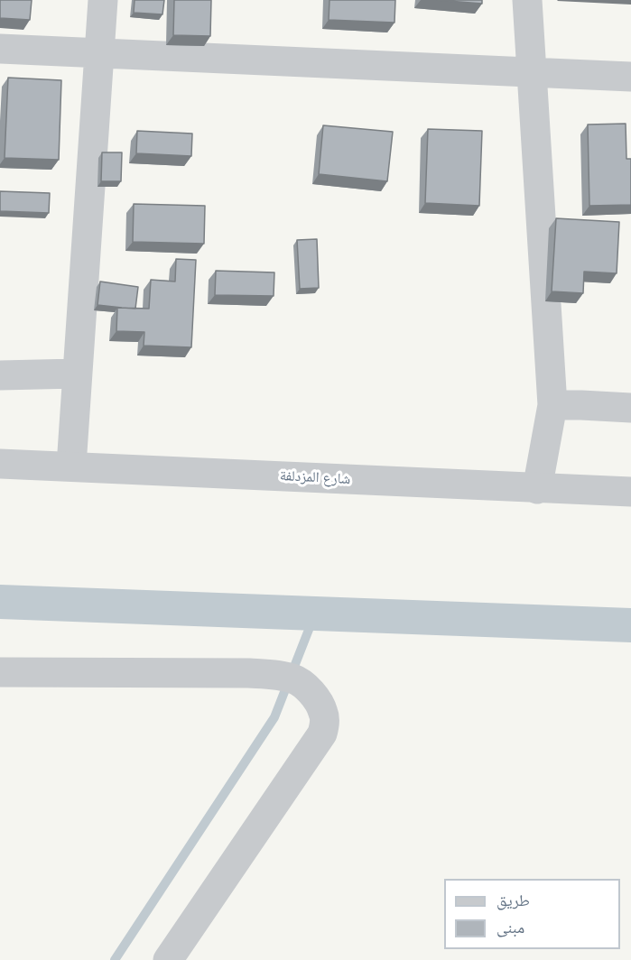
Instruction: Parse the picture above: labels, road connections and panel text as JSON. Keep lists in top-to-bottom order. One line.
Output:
{"streets":{"street":["شارع المزدلفة"]},"legend":["طريق","مبنى"]}
